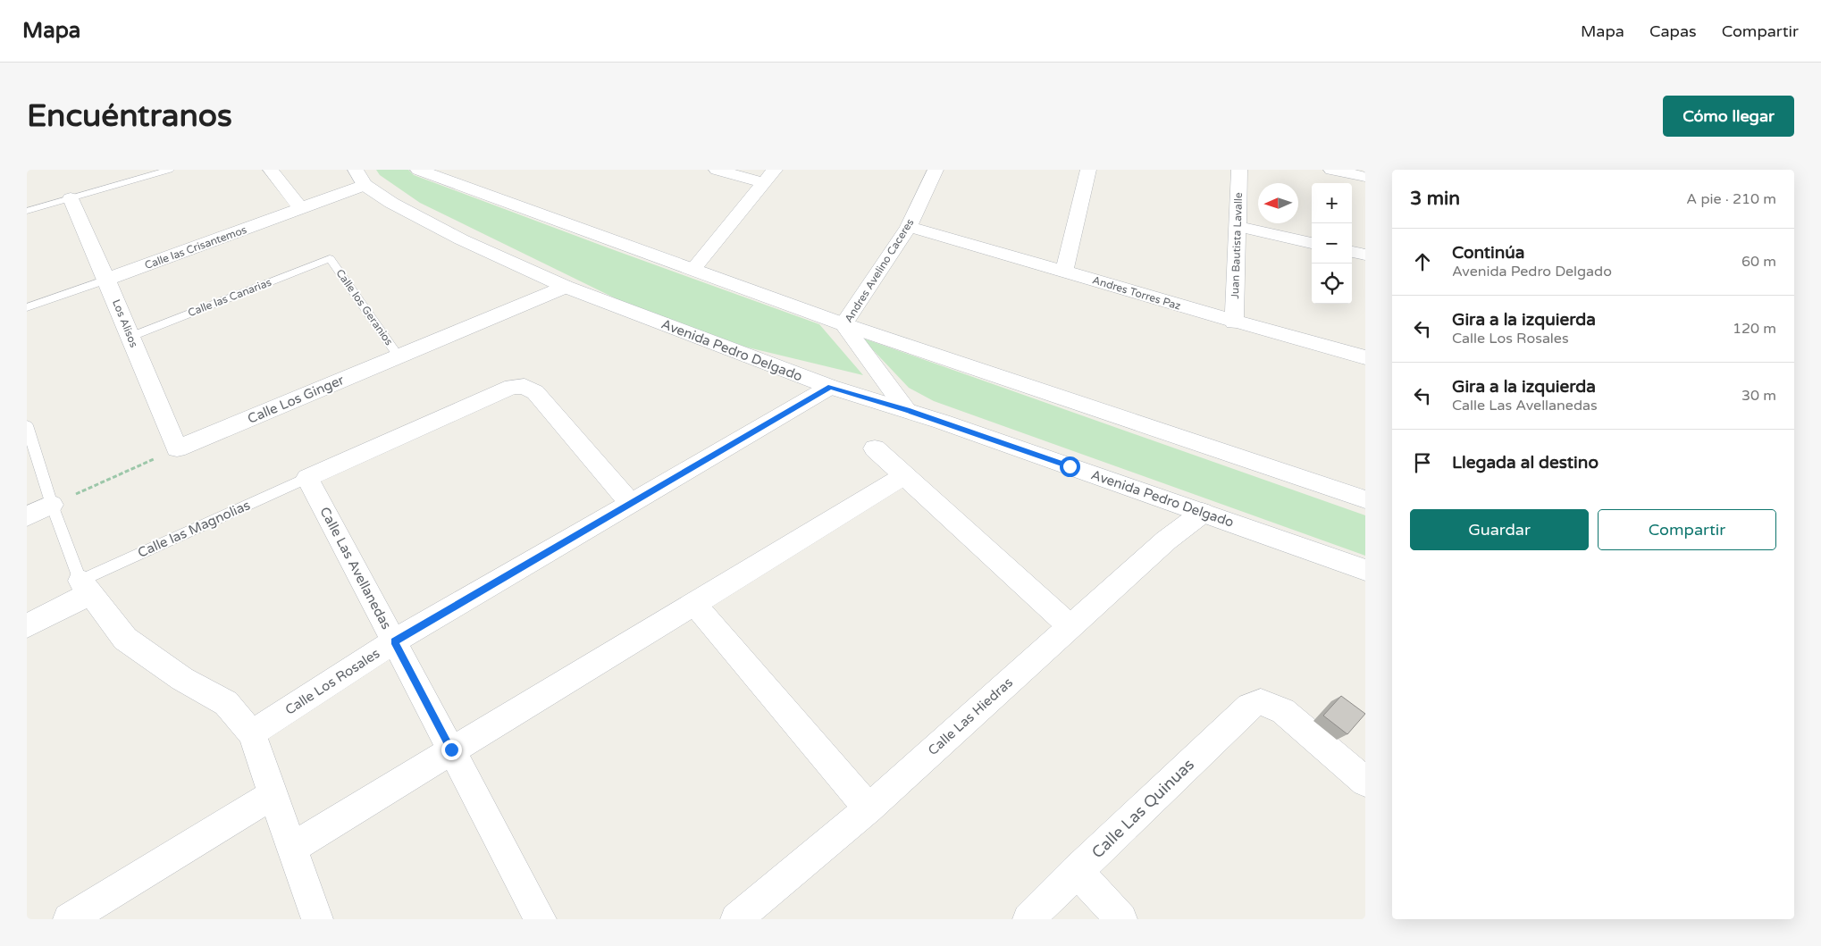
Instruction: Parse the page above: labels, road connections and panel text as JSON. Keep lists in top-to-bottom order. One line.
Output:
{"streets":{"street":["Juan Bautista Lavalle","Calle las Crisantemos","Andres Avelino Caceres","Andres Torres Paz","Los Alisos","Avenida Pedro Delgado","Calle Los Ginger","Calle Las Avellanedas","Calle Los Rosales","Calle Las Hiedras","Calle Las Quinuas"],"lane":["Calle las Canarias","Calle los Geranios","Calle las Magnolias"]},"crossings":[["Juan Bautista Lavalle","Andres Torres Paz"],["Calle las Crisantemos","Los Alisos"],["Calle las Crisantemos","Avenida Pedro Delgado"],["Andres Avelino Caceres","Andres Torres Paz"],["Andres Avelino Caceres","Avenida Pedro Delgado"],["Calle las Canarias","Calle los Geranios"],["Calle las Canarias","Los Alisos"],["Calle los Geranios","Calle Los Ginger"],["Los Alisos","Calle Los Ginger"],["Avenida Pedro Delgado","Calle Los Ginger"],["Avenida Pedro Delgado","Calle Los Rosales"],["Avenida Pedro Delgado","Calle Las Hiedras"],["Calle las Magnolias","Calle Las Avellanedas"],["Calle Las Avellanedas","Calle Los Rosales"]],"north":"left","page":{"header":"Mapa","nav":["Mapa","Capas","Compartir"],"buttons":["Cómo llegar",["Guardar","Compartir"]],"title":"Encuéntranos","heading":["3 min","A pie · 210 m"],"map_buttons":["+","−"],"list":[["Continúa","Avenida Pedro Delgado","60 m"],["Gira a la izquierda","Calle Los Rosales","120 m"],["Gira a la izquierda","Calle Las Avellanedas","30 m"],"Llegada al destino"]}}
